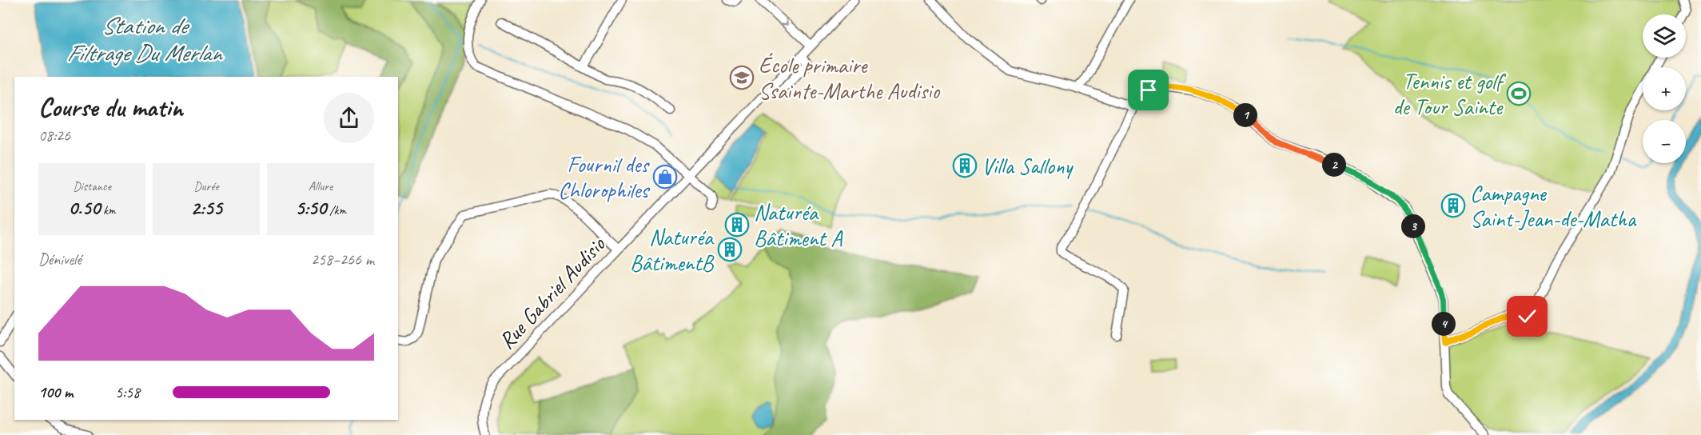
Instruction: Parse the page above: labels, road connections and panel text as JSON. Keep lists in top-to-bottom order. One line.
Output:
{"streets":{"street":["Rue Gabriel Audisio"]},"water":["Station de Filtrage Du Merlan"],"places":{"school or university":["École primaire Ssainte-Marthe Audisio"],"sports":["Tennis et golf de Tour Sainte"],"building":["Villa Sallony","Campagne Saint-Jean-de-Matha","Naturéa Bâtiment A","Naturéa BâtimentB"],"shop":["Fournil des Chlorophiles"]},"page":{"map_buttons":["+","−"],"heading":["Course du matin","08:26"],"pins":["1","2","3","4"],"stats":[["Distance","0.50 km"],["Durée","2:55"],["Allure","5:50 /km"]],"chart":["Dénivelé","258–266 m"],"list":[{"name":"100 m","note":"5:58"}]}}
